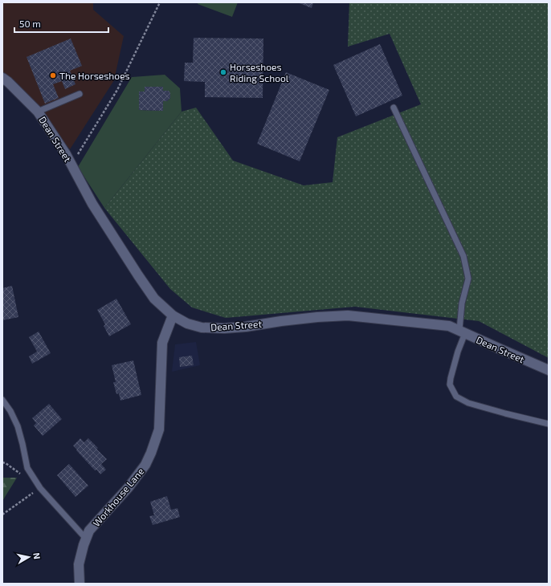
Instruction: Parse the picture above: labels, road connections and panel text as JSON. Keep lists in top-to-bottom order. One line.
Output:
{"streets":{"street":["Dean Street","Workhouse Lane"]},"crossings":[["Dean Street","Workhouse Lane"]],"places":["Horseshoes Riding School","The Horseshoes"],"scale_bar":"50 m","north":"right"}
